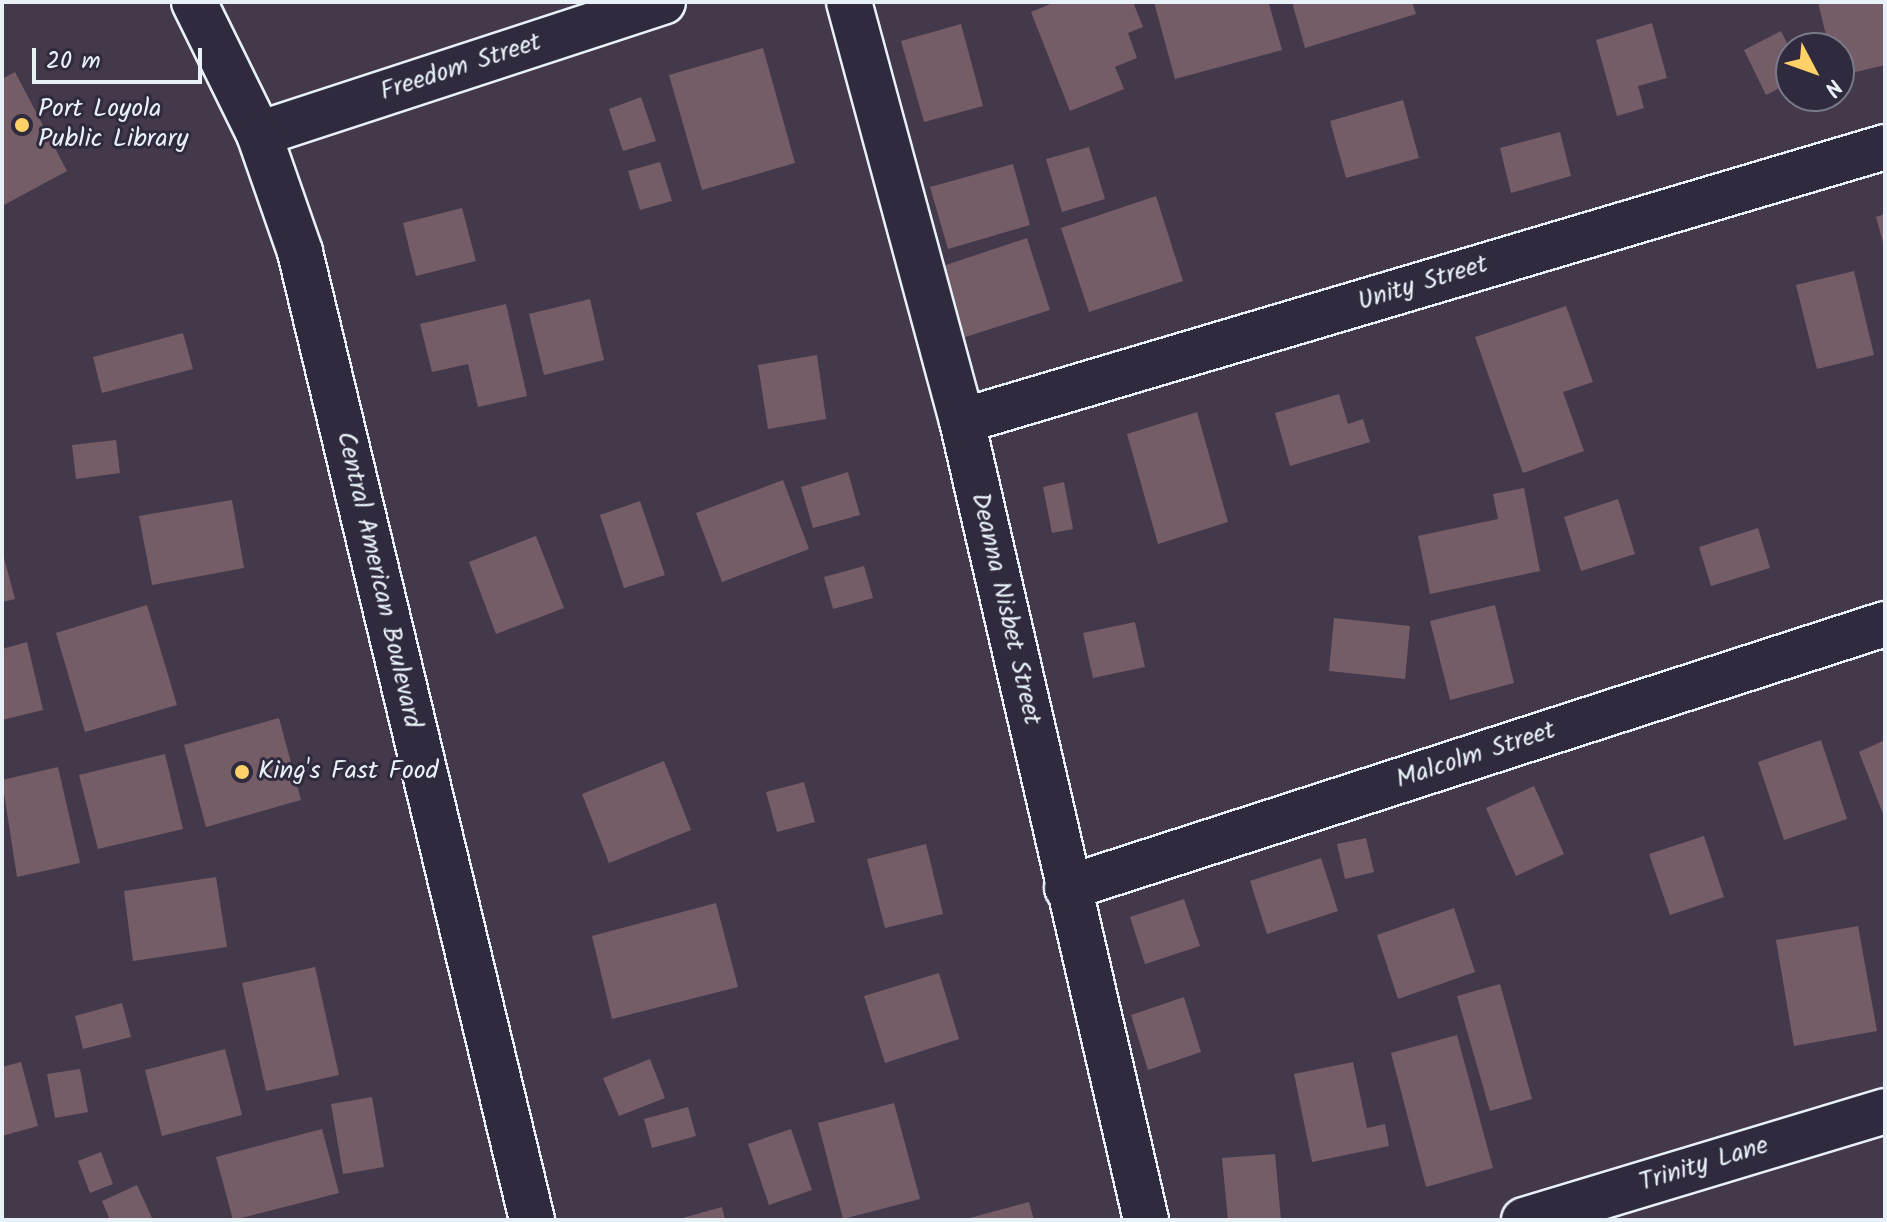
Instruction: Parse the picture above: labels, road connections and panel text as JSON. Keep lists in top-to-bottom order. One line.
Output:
{"streets":{"street":["Freedom Street","Unity Street","Central American Boulevard","Deanna Nisbet Street","Malcolm Street","Trinity Lane"]},"crossings":[["Freedom Street","Central American Boulevard"],["Unity Street","Deanna Nisbet Street"],["Deanna Nisbet Street","Malcolm Street"]],"places":["Port Loyola Public Library","King's Fast Food"],"scale_bar":"20 m","north":"bottom right"}
